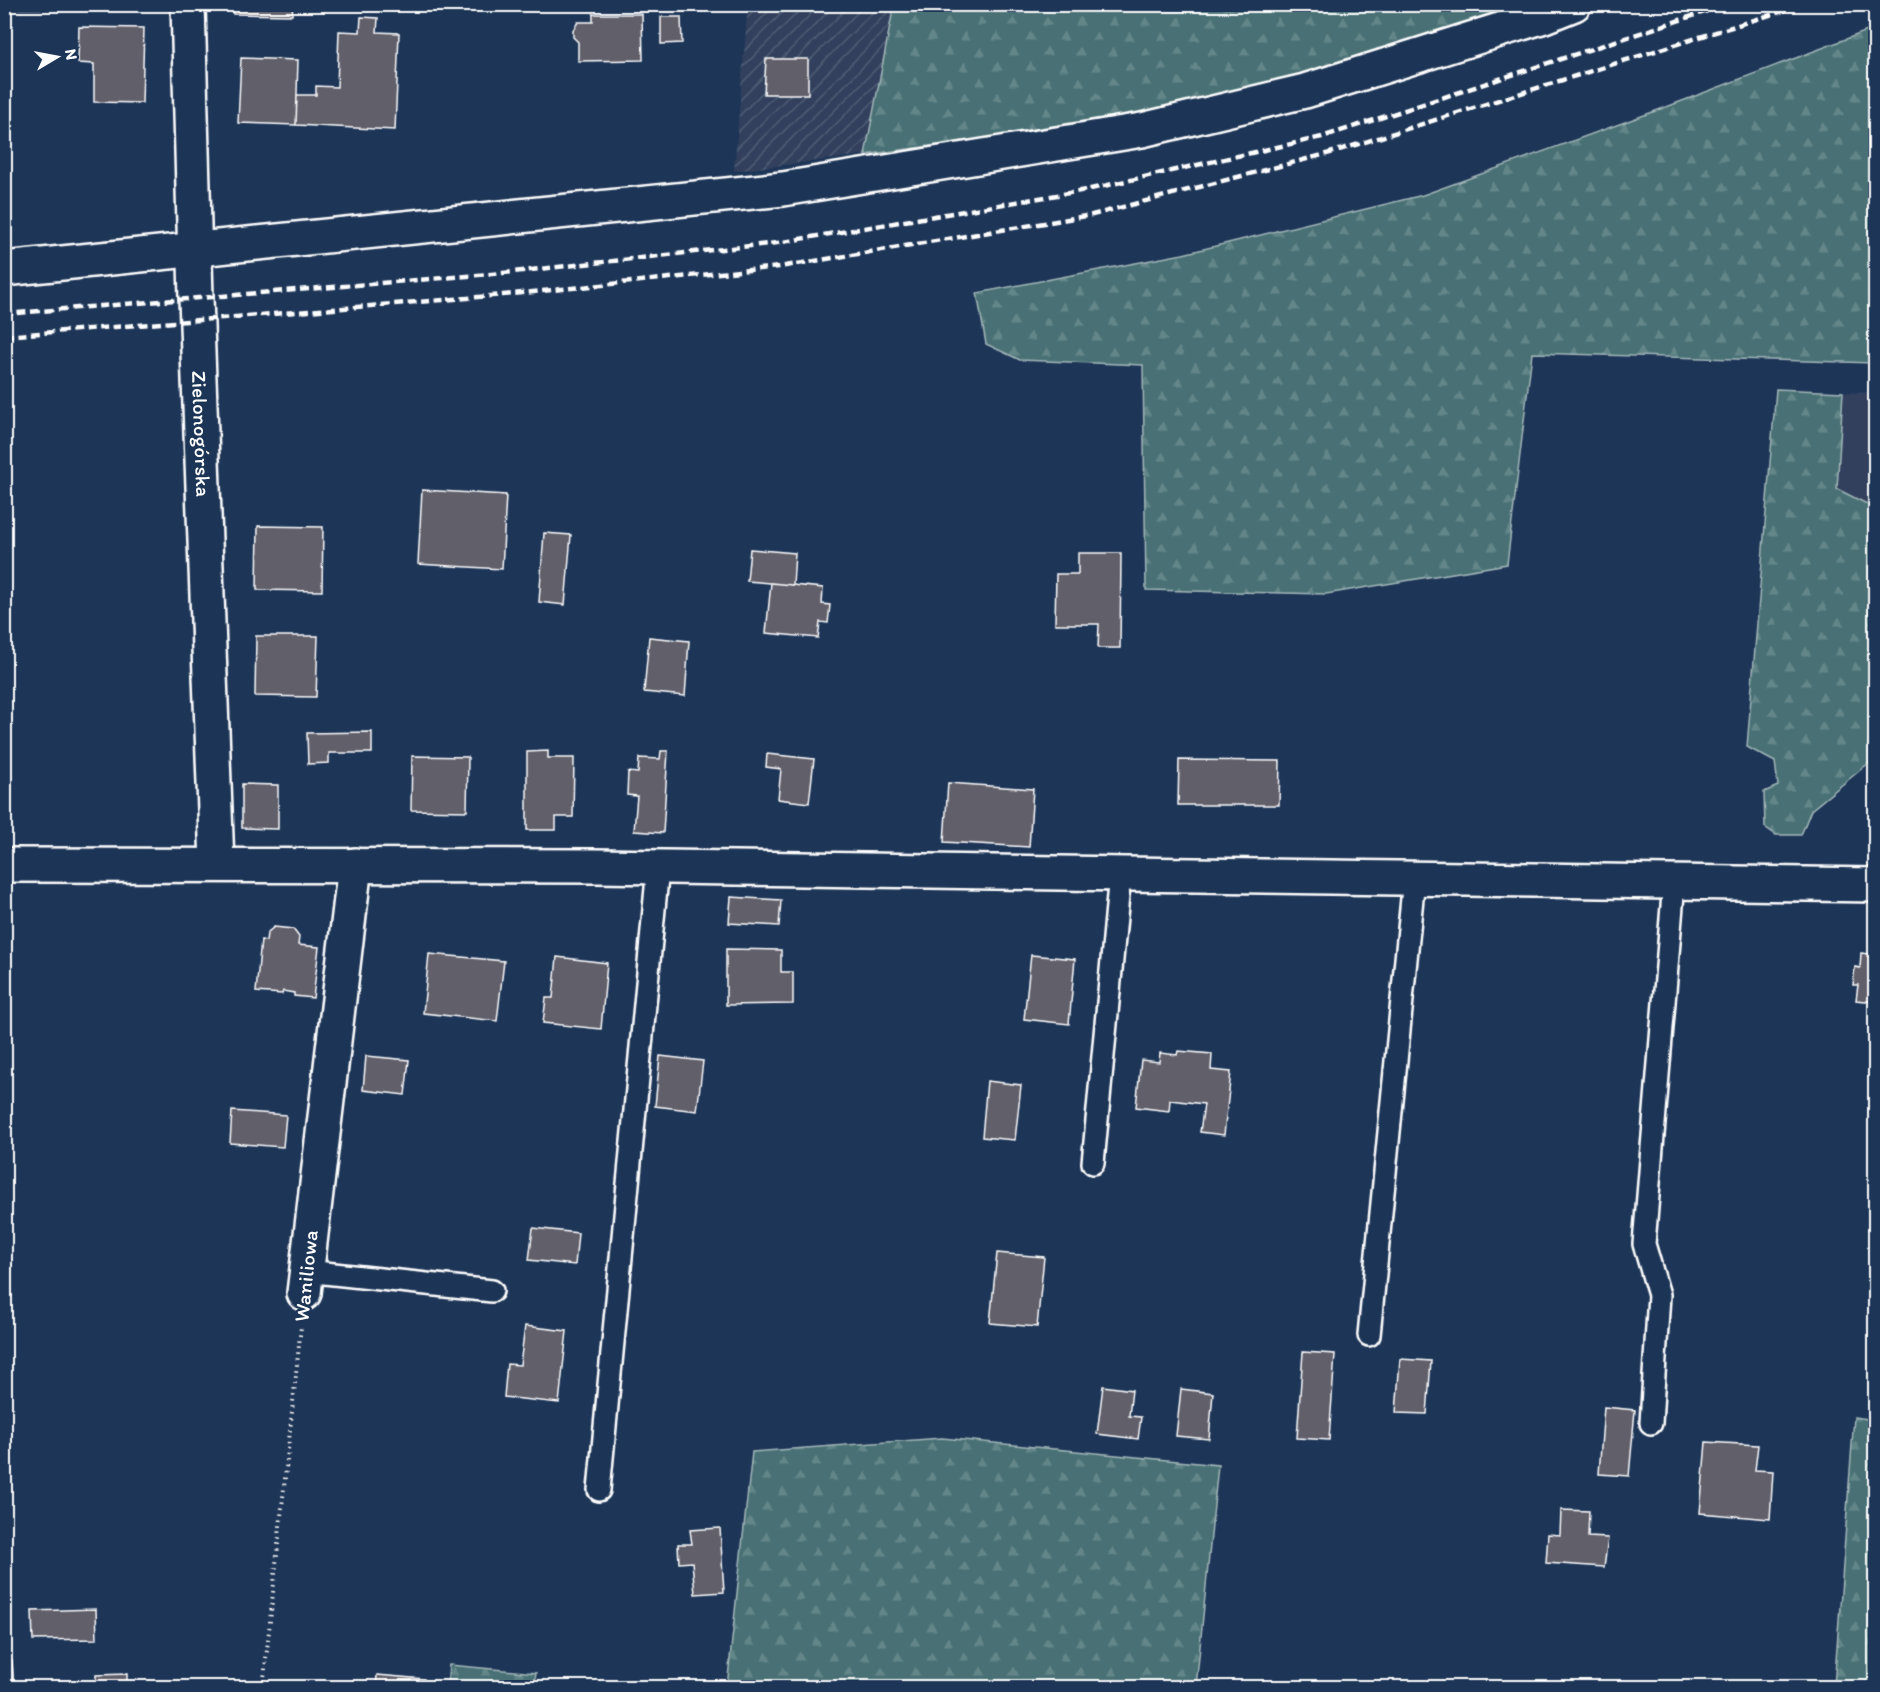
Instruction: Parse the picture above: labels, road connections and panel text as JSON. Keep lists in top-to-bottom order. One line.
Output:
{"streets":{"street":["Zielonogórska","Waniliowa"]},"north":"right"}
